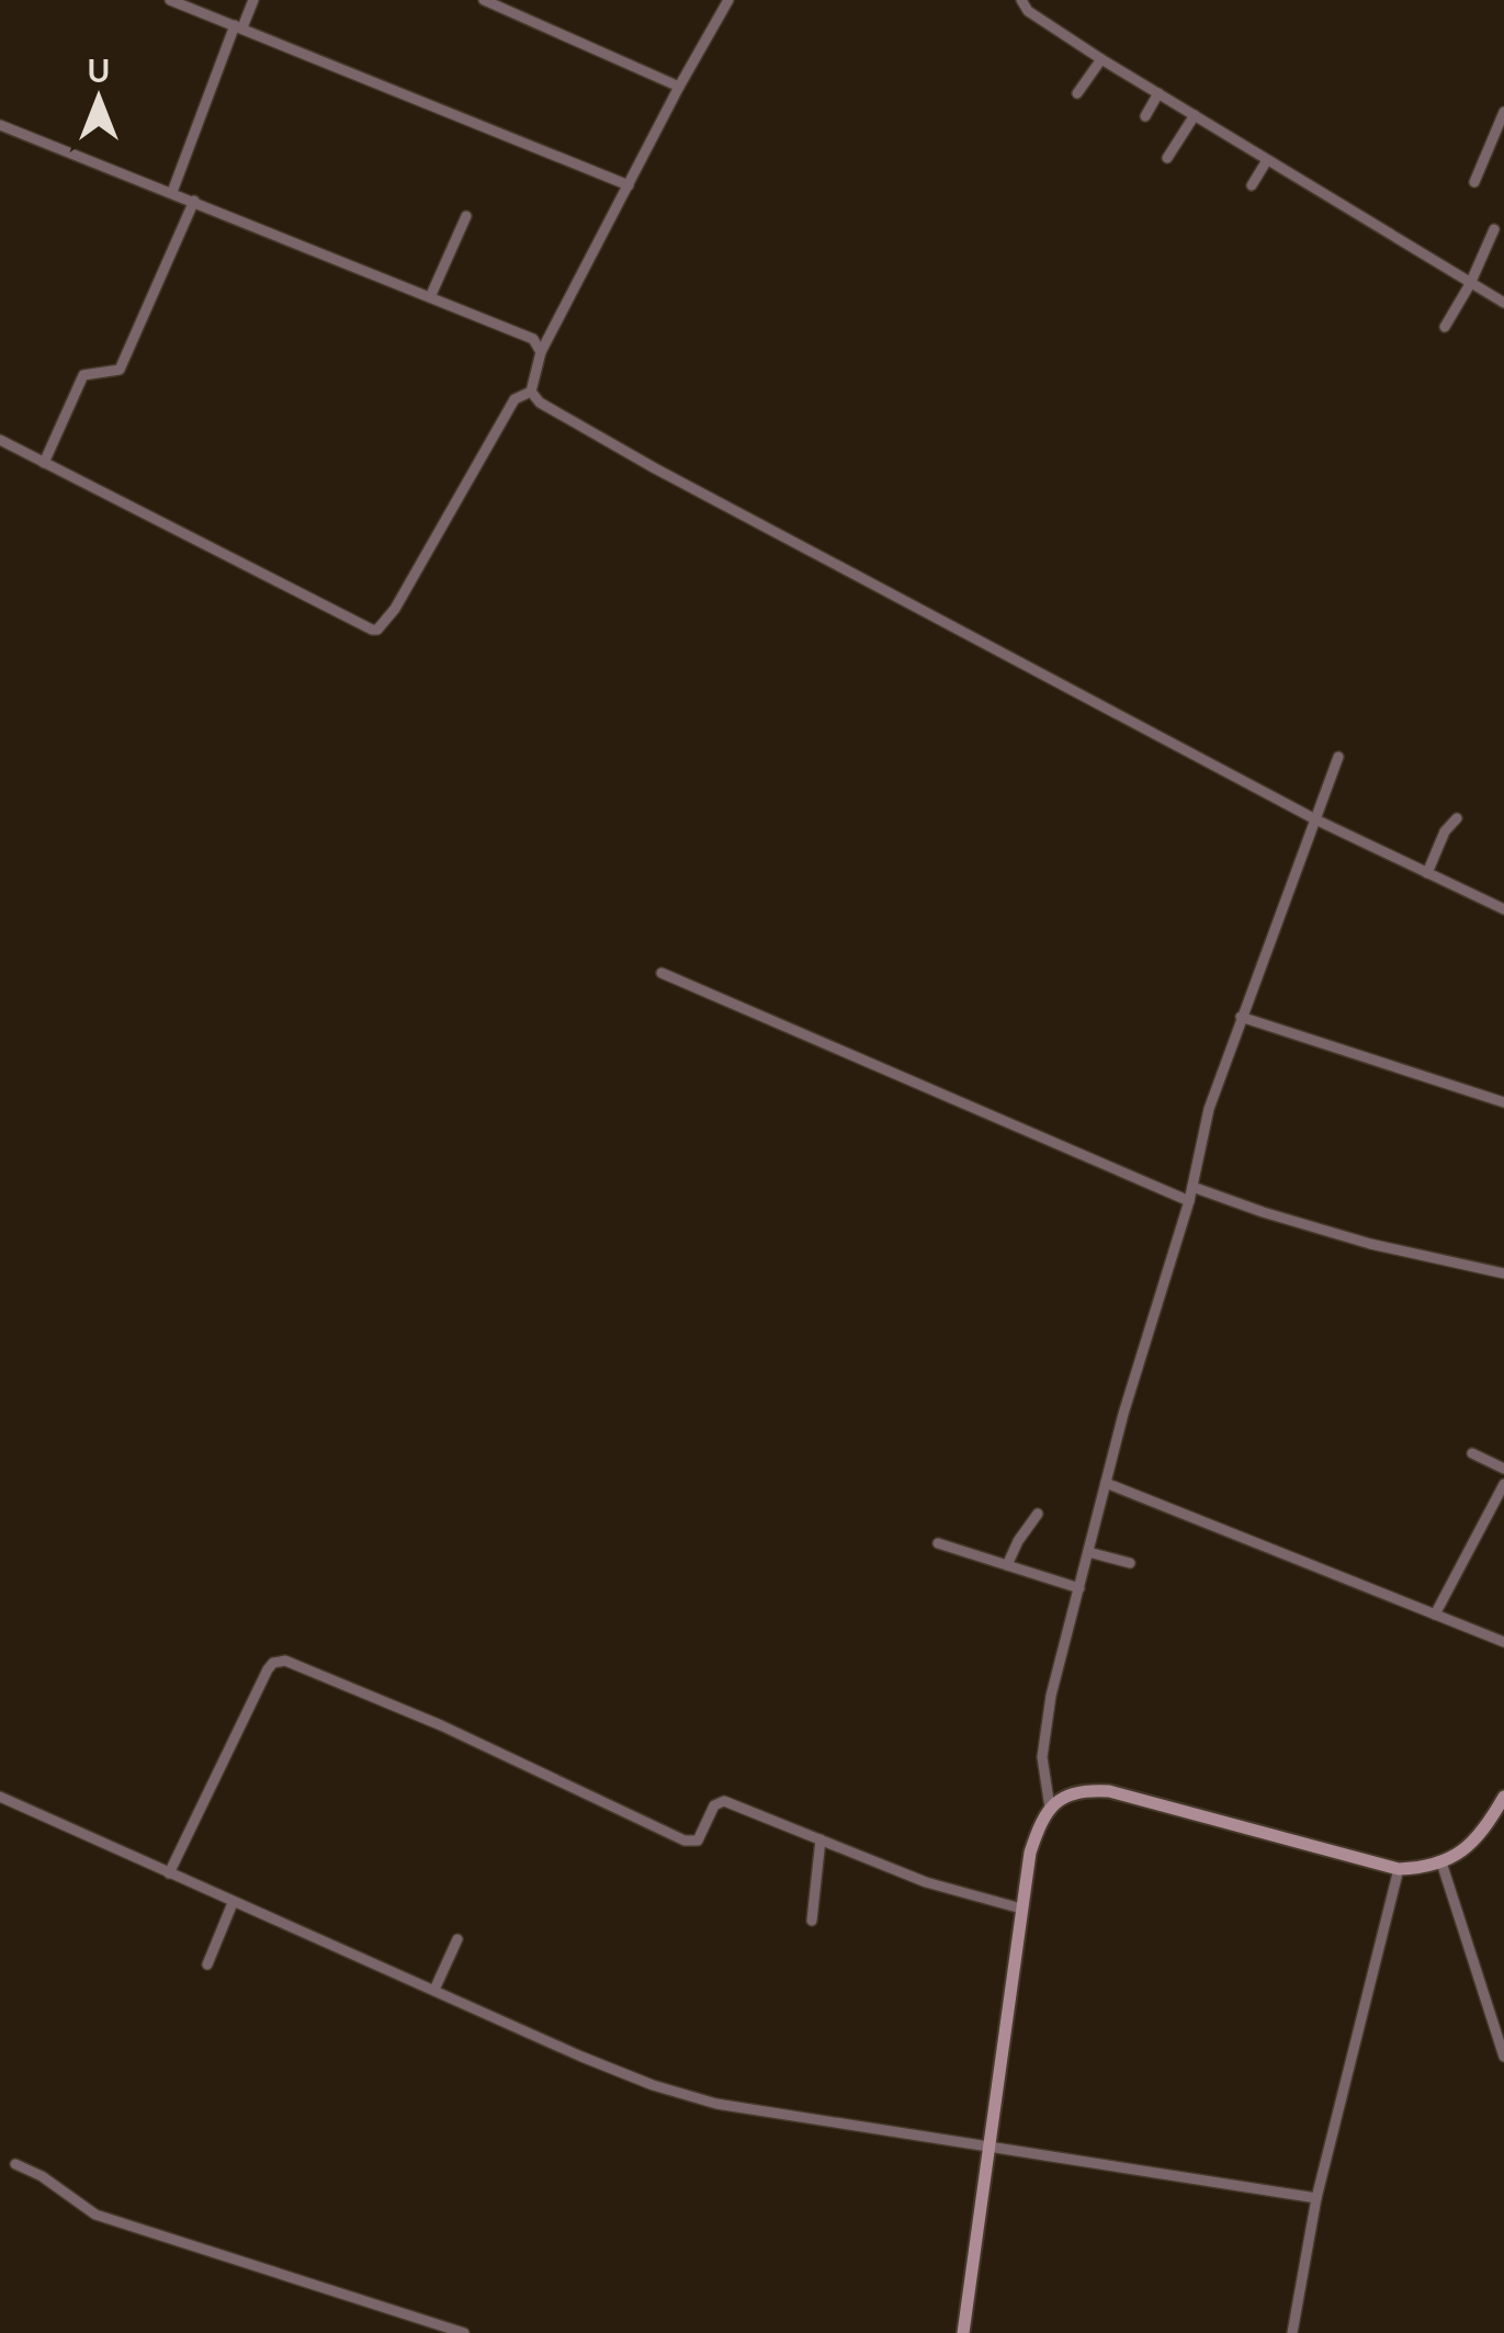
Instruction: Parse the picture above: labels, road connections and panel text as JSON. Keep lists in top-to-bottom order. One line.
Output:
{"north":"top"}
